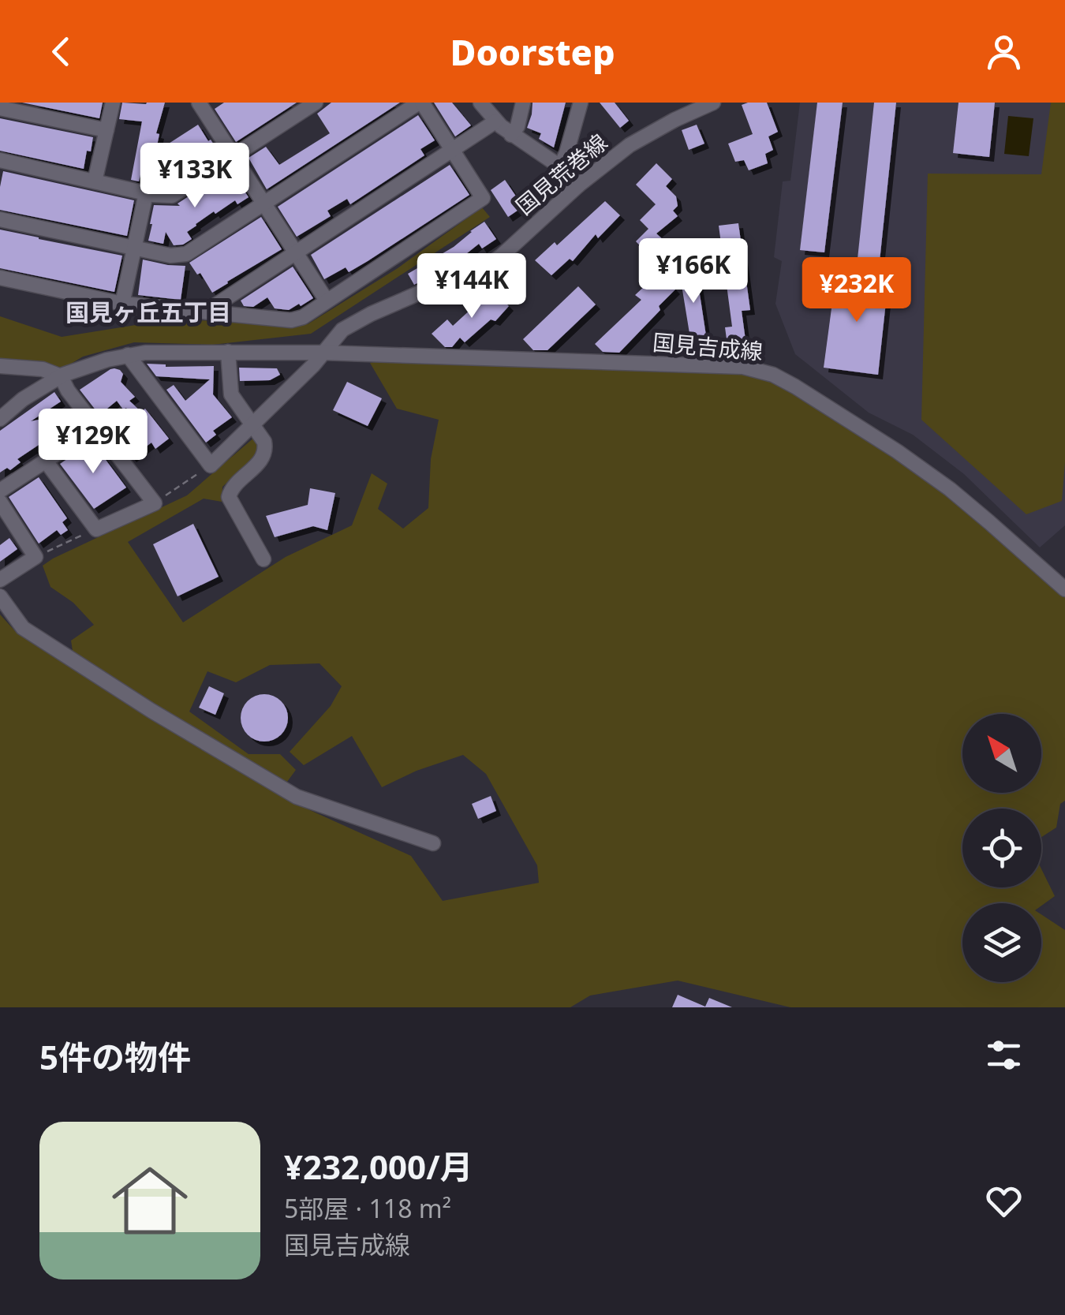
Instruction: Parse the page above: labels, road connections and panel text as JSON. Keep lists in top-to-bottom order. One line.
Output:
{"streets":{"street":["国見荒巻線","国見吉成線"]},"crossings":[["国見荒巻線","国見吉成線"]],"districts":["国見ヶ丘五丁目"],"north":"top left","page":{"header":"Doorstep","price":["¥133K","¥166K","¥144K","¥232K","¥129K"],"heading":"5件の物件","list":[{"name":"¥232,000/月","note":"5部屋 · 118 m² · 国見吉成線"}]}}
